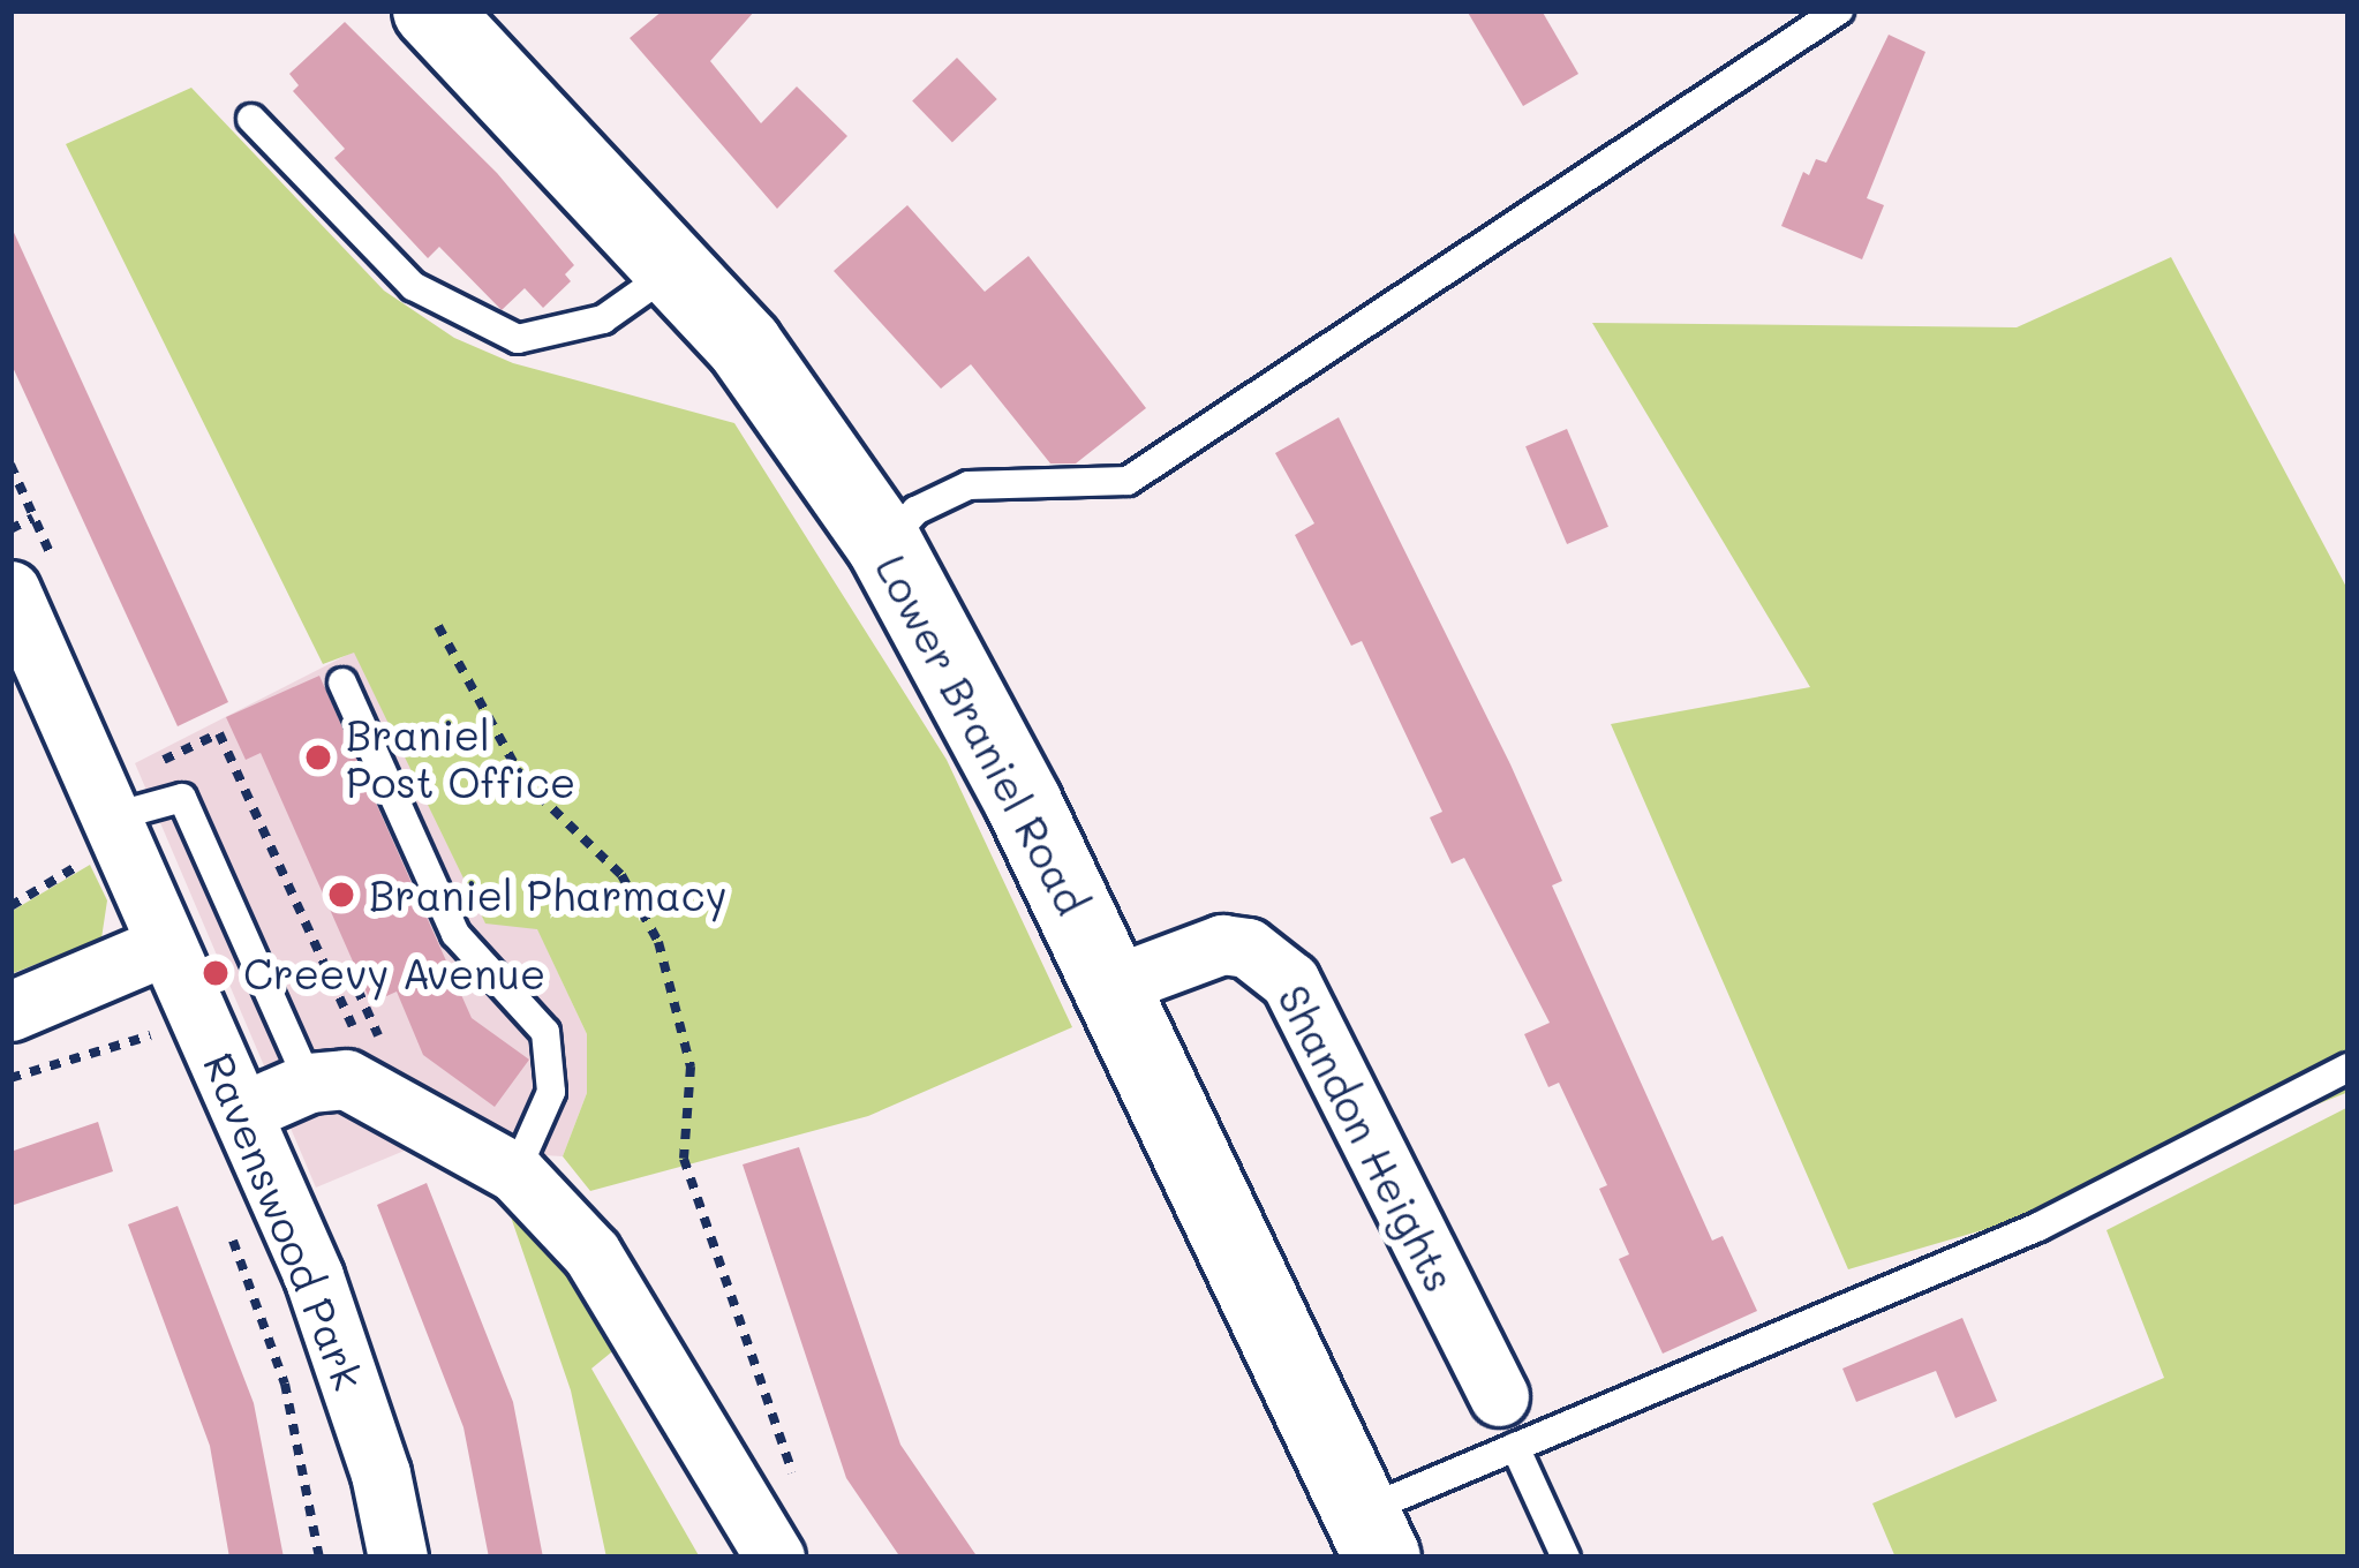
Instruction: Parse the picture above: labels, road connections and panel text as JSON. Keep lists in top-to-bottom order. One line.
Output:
{"streets":{"street":["Lower Braniel Road","Shandon Heights","Ravenswood Park"]},"crossings":[["Lower Braniel Road","Shandon Heights"]],"places":["Braniel Post Office","Braniel Pharmacy","Creevy Avenue"]}
